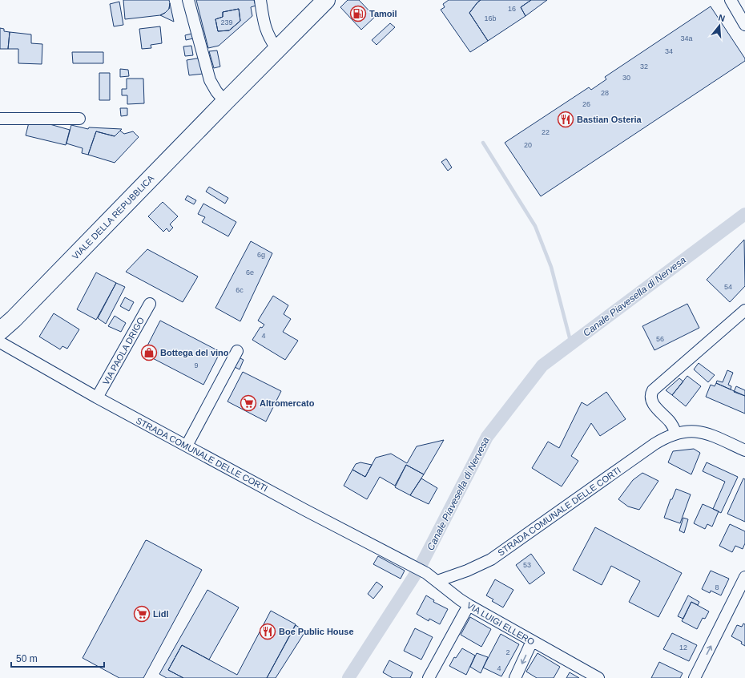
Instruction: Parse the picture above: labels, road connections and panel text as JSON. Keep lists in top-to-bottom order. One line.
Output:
{"streets":{"main road":["VIALE DELLA REPUBBLICA"],"street":["VIA PAOLA DRIGO","STRADA COMUNALE DELLE CORTI","VIA LUIGI ELLERO"]},"crossings":[["VIA PAOLA DRIGO","STRADA COMUNALE DELLE CORTI"],["STRADA COMUNALE DELLE CORTI","VIA LUIGI ELLERO"]],"water":["Canale Piavesella di Nervesa"],"places":{"fuel station":["Tamoil"],"restaurant":["Bastian Osteria","Boe Public House"],"shop":["Bottega del vino"],"supermarket":["Altromercato","Lidl"]},"house_numbers":["16","16b","239","34a","34","32","30","28","26","22","20","6g","6e","54","6c","4","56","9","53","8","12","2","4"],"scale_bar":"50 m","north":"top"}
